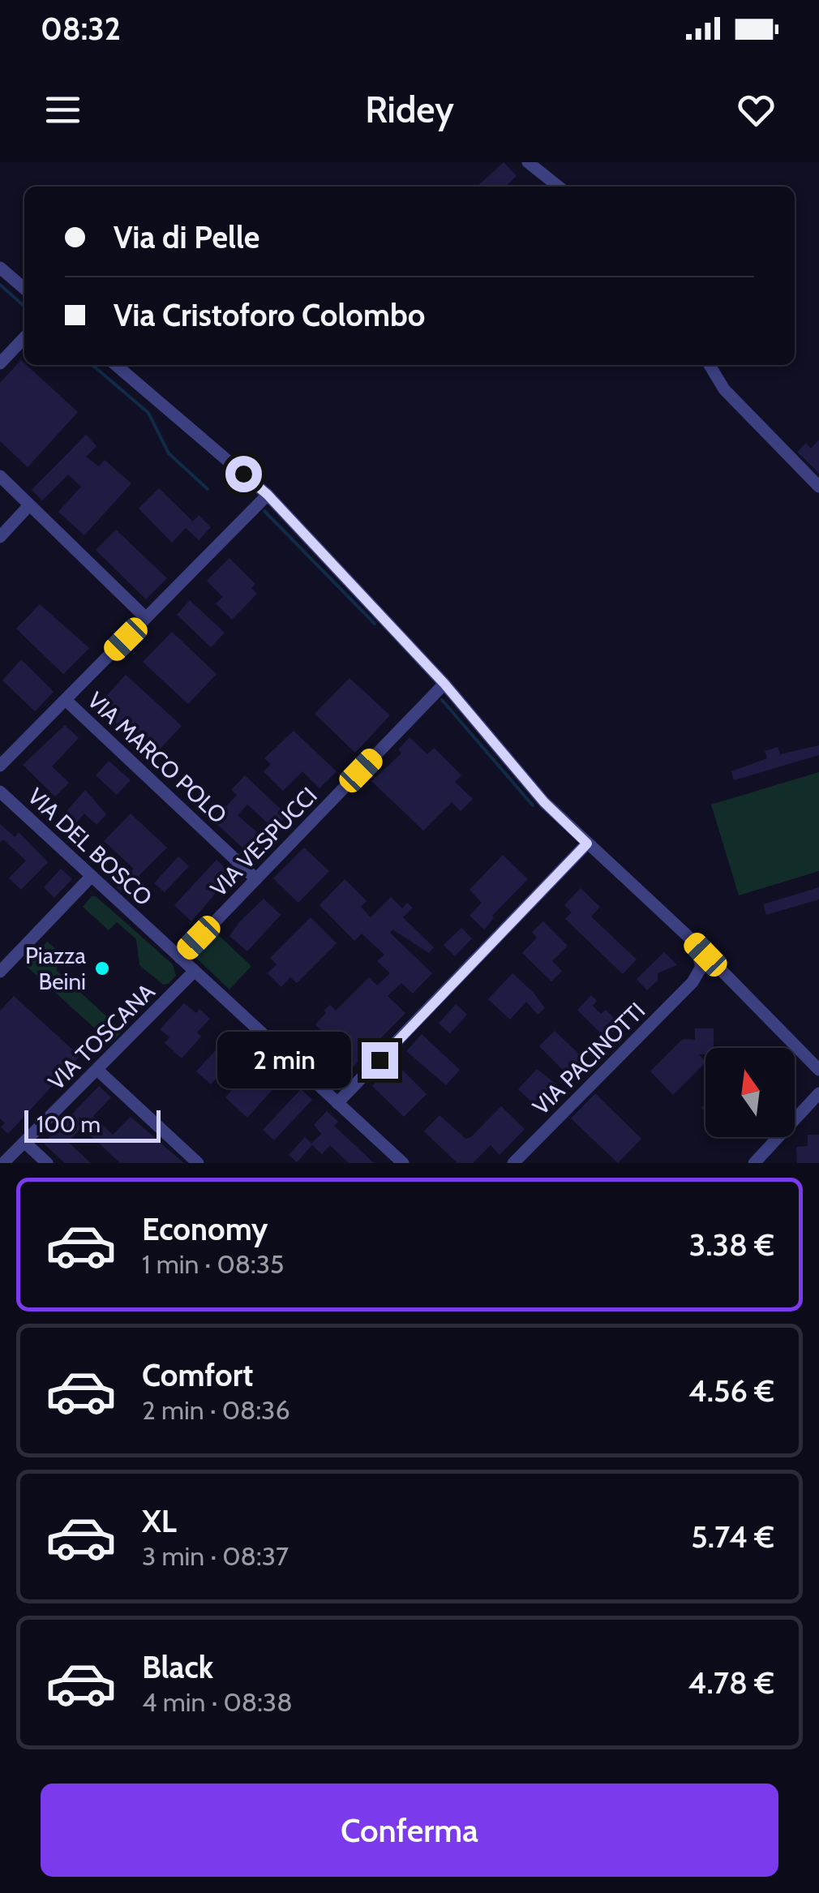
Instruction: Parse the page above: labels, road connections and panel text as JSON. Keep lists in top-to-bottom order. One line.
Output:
{"streets":{"street":["VIA MARCO POLO","VIA VESPUCCI","VIA DEL BOSCO","VIA TOSCANA","VIA PACINOTTI"]},"crossings":[["VIA MARCO POLO","VIA VESPUCCI"],["VIA VESPUCCI","VIA DEL BOSCO"],["VIA DEL BOSCO","VIA TOSCANA"]],"places":["Piazza Beini"],"scale_bar":"100 m","north":"top","page":{"status":"08:32","header":"Ridey","banner":["Via di Pelle","Via Cristoforo Colombo"],"bubble":"2 min","scale":"100 m","list":[{"name":"Economy","note":"1 min · 08:35","value":"3.38 €"},{"name":"Comfort","note":"2 min · 08:36","value":"4.56 €"},{"name":"XL","note":"3 min · 08:37","value":"5.74 €"},{"name":"Black","note":"4 min · 08:38","value":"4.78 €"}],"buttons":"Conferma"}}
